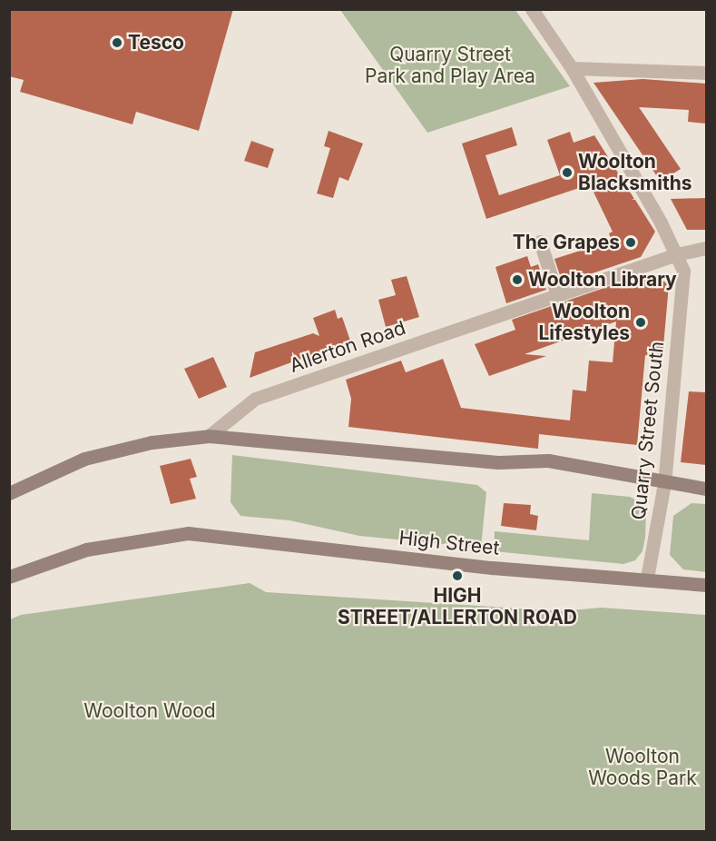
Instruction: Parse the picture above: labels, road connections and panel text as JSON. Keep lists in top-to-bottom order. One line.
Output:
{"streets":{"main road":["High Street"],"street":["Allerton Road","Quarry Street South"]},"crossings":[["Allerton Road","Quarry Street South"],["Quarry Street South","High Street"]],"parks":["Quarry Street Park and Play Area","Woolton Wood","Woolton Woods Park"],"places":["Tesco","Woolton Blacksmiths","The Grapes","Woolton Library","Woolton Lifestyles","HIGH STREET/ALLERTON ROAD"]}
